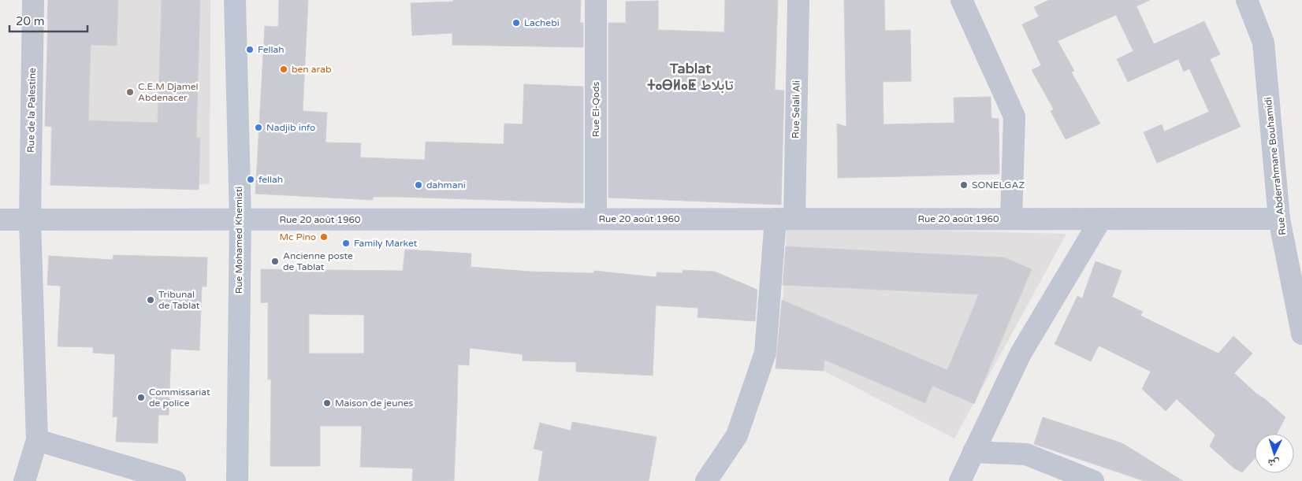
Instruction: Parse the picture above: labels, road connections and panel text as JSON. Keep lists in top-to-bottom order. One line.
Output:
{"streets":{"main road":["Rue Mohamed Khemisti"],"street":["Rue El-Qods","Rue Selali Ali","Rue de la Palestine","Rue Abderrahmane Bouhamidi","Rue 20 août 1960"]},"crossings":[["Rue El-Qods","Rue 20 août 1960"],["Rue Selali Ali","Rue 20 août 1960"],["Rue de la Palestine","Rue 20 août 1960"],["Rue Abderrahmane Bouhamidi","Rue 20 août 1960"],["Rue 20 août 1960","Rue Mohamed Khemisti"]],"districts":["Tablat ⵜⴰⴱⵍⴰⵟ تابلاط"],"places":["Lachebi","Fellah","ben arab","C.E.M Djamel Abdenacer","Nadjib info","fellah","dahmani","SONELGAZ","Mc Pino","Family Market","Ancienne poste de Tablat","Tribunal de Tablat","Commissariat de police","Maison de jeunes"],"scale_bar":"20 m","north":"bottom"}
